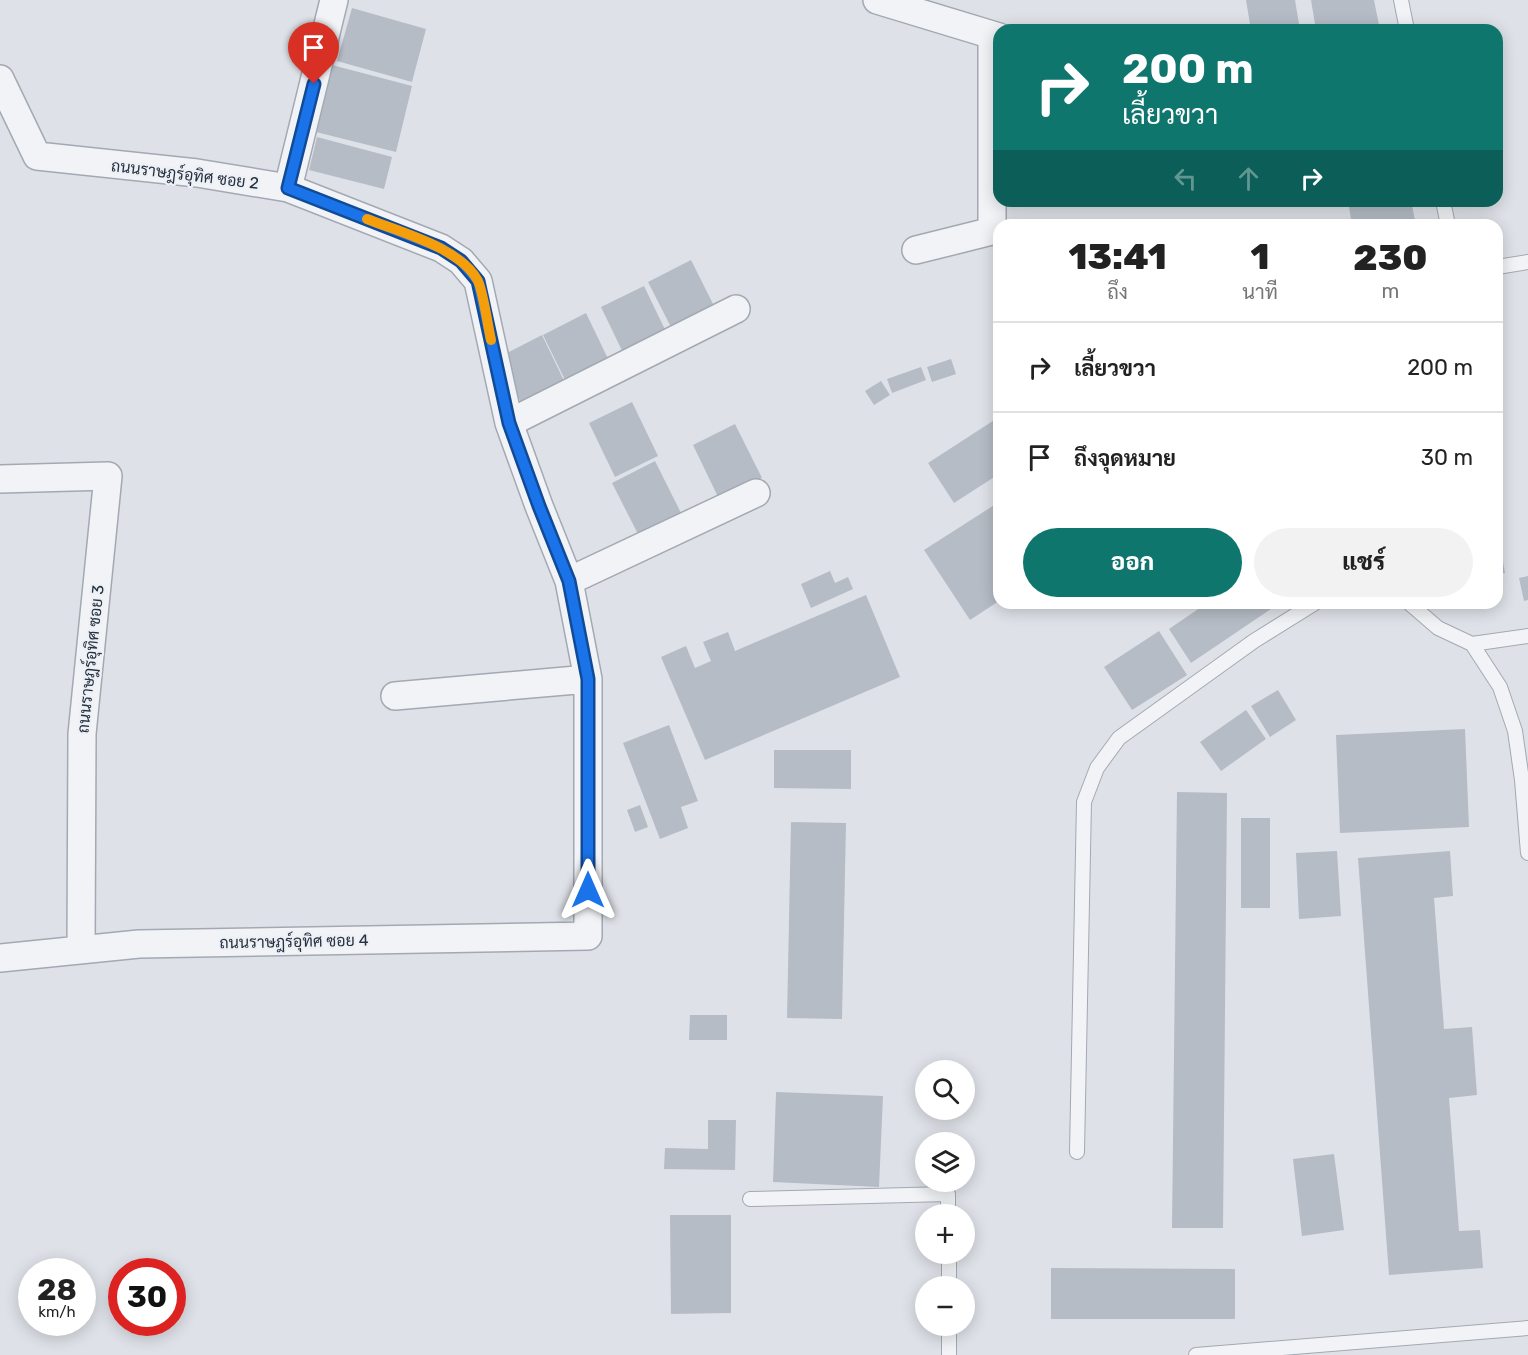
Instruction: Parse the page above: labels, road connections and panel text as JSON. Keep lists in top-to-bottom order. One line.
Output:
{"streets":{"street":["ถนนราษฎร์อุทิศ ซอย 2","ถนนราษฎร์อุทิศ ซอย 3","ถนนราษฎร์อุทิศ ซอย 4"]},"crossings":[["ถนนราษฎร์อุทิศ ซอย 2","ถนนราษฎร์อุทิศ ซอย 4"],["ถนนราษฎร์อุทิศ ซอย 3","ถนนราษฎร์อุทิศ ซอย 4"]],"page":{"turn":["200 m","เลี้ยวขวา"],"eta":["13:41","ถึง","1","นาที","230","m"],"list":[{"name":"เลี้ยวขวา","value":"200 m"},{"name":"ถึงจุดหมาย","value":"30 m"}],"buttons":["ออก","แชร์"],"map_buttons":["+","−"],"speed":"28 km/h","limit":"30"}}
